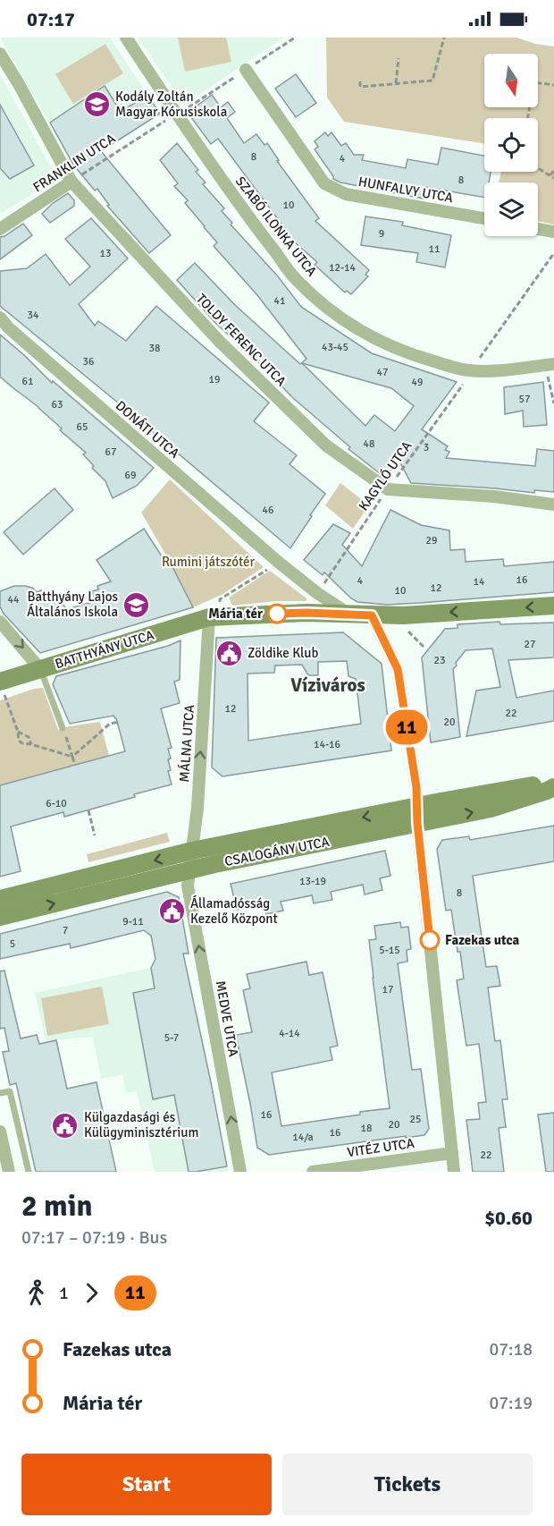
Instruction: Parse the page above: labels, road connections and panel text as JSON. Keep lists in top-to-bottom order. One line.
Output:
{"streets":{"street":["FRANKLIN UTCA","HUNFALVY UTCA","SZABÓ ILONKA UTCA","TOLDY FERENC UTCA","DONÁTI UTCA","BATTHYÁNY UTCA","MÁLNA UTCA","CSALOGÁNY UTCA","MEDVE UTCA","VITÉZ UTCA"],"path":["KAGYLÓ UTCA"]},"crossings":[["FRANKLIN UTCA","TOLDY FERENC UTCA"],["TOLDY FERENC UTCA","KAGYLÓ UTCA"],["BATTHYÁNY UTCA","MÁLNA UTCA"],["MÁLNA UTCA","CSALOGÁNY UTCA"],["MÁLNA UTCA","MEDVE UTCA"],["CSALOGÁNY UTCA","MEDVE UTCA"]],"one_way":["MÁLNA UTCA","MEDVE UTCA"],"districts":["Víziváros"],"parks":["Rumini játszótér"],"places":{"school or university":["Kodály Zoltán Magyar Kórusiskola","Batthyány Lajos Általános Iskola"],"other":["Mária tér","Fazekas utca"],"public building":["Zöldike Klub","Államadósság Kezelő Központ","Külgazdasági és Külügyminisztérium"]},"lines":["bus line 11"],"house_numbers":["8","4","8","10","9","11","13","12-14","41","34","43-45","38","36","47","19","61","49","57","63","65","48","3","67","69","46","29","16","4","14","12","10","44","27","23","12","22","20","14-16","6-10","13-19","8","9-11","7","5","5-15","17","4-14","5-7","16","25","20","18","16","14/a","22"],"north":"bottom","page":{"status":"07:17","on_map":"11","heading":["2 min","07:17 – 07:19 · Bus","$0.60"],"legs":["1","11"],"list":[{"name":"Fazekas utca","value":"07:18"},{"name":"Mária tér","value":"07:19"}],"buttons":["Start","Tickets"]}}
